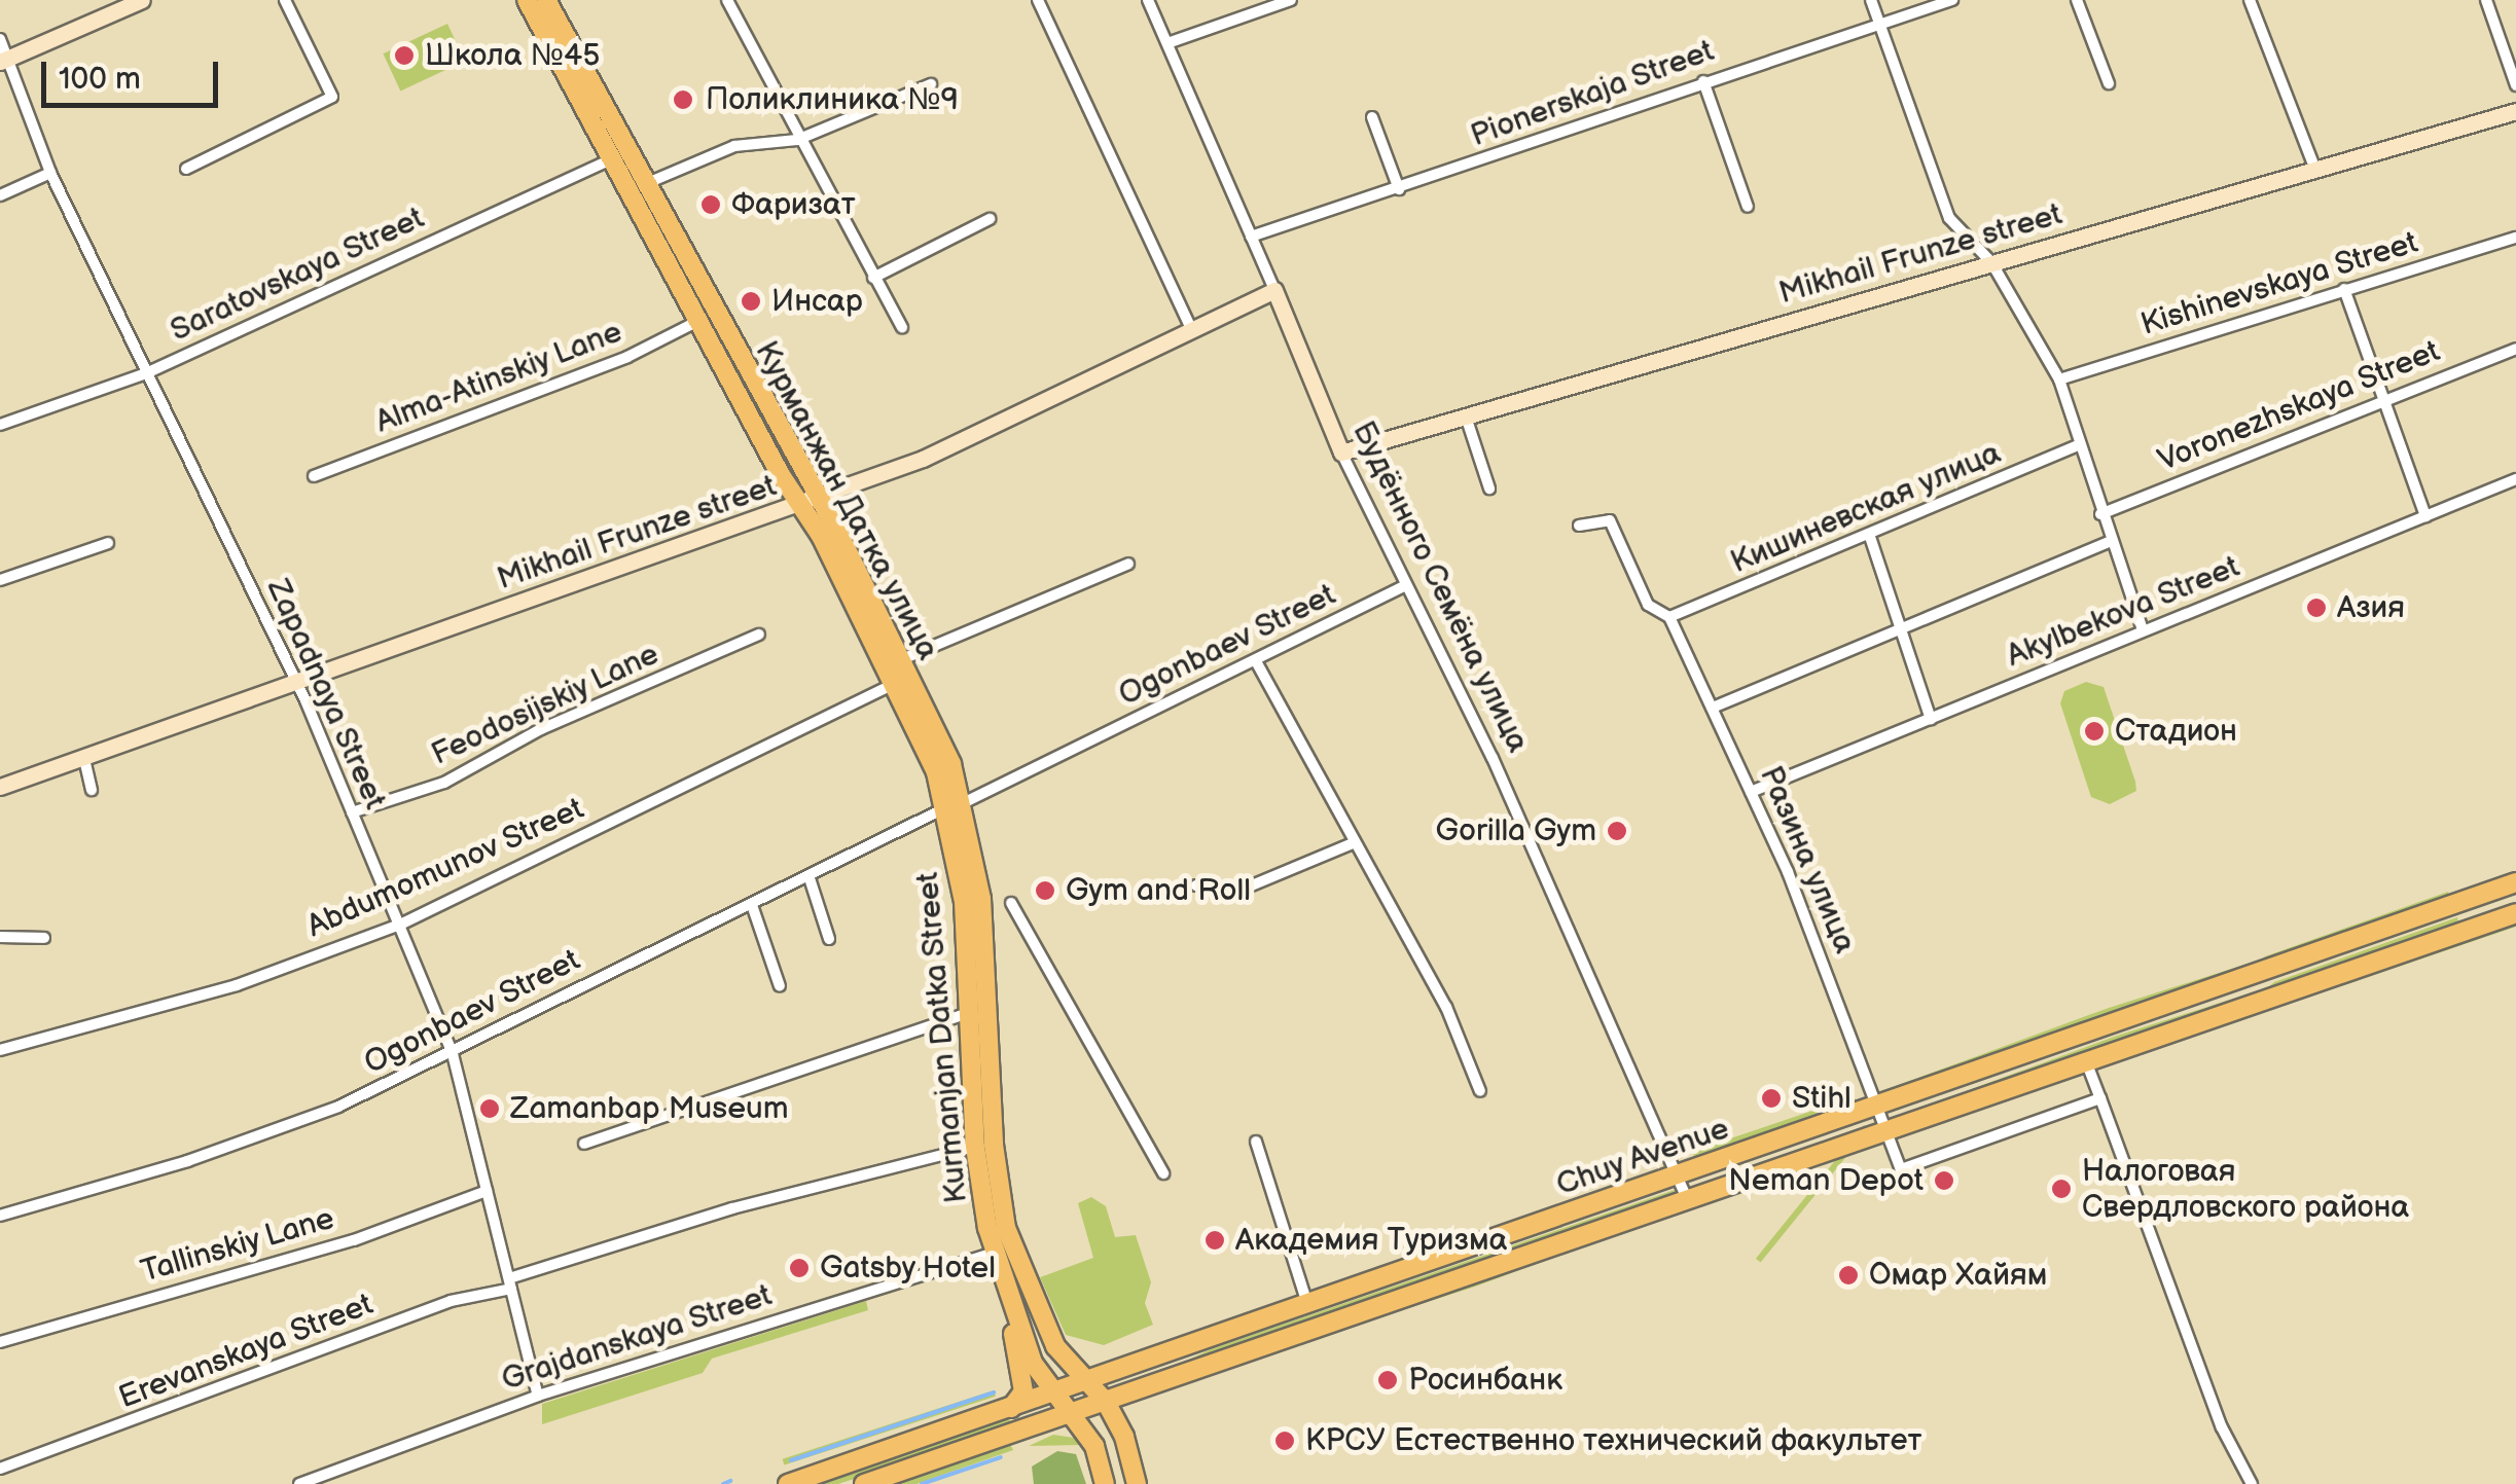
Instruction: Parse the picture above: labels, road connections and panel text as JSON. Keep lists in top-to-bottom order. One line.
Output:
{"streets":{"main road":["Mikhail Frunze street","Курманжан Датка улица","Будённого Семёна улица","Kurmanjan Datka Street","Chuy Avenue"],"street":["Pionerskaja Street","Saratovskaya Street","Kishinevskaya Street","Alma-Atinskiy Lane","Voronezhskaya Street","Кишиневская улица","Akylbekova Street","Ogonbaev Street","Zapadnaya Street","Feodosijskiy Lane","Разина улица","Abdumomunov Street","Tallinskiy Lane","Grajdanskaya Street","Erevanskaya Street"]},"crossings":[["Pionerskaja Street","Будённого Семёна улица"],["Mikhail Frunze street","Курманжан Датка улица"],["Mikhail Frunze street","Будённого Семёна улица"],["Mikhail Frunze street","Zapadnaya Street"],["Mikhail Frunze street","Kurmanjan Datka Street"],["Saratovskaya Street","Zapadnaya Street"],["Saratovskaya Street","Kurmanjan Datka Street"],["Alma-Atinskiy Lane","Kurmanjan Datka Street"],["Курманжан Датка улица","Ogonbaev Street"],["Курманжан Датка улица","Kurmanjan Datka Street"],["Курманжан Датка улица","Chuy Avenue"],["Кишиневская улица","Разина улица"],["Будённого Семёна улица","Ogonbaev Street"],["Будённого Семёна улица","Chuy Avenue"],["Akylbekova Street","Разина улица"],["Ogonbaev Street","Zapadnaya Street"],["Ogonbaev Street","Kurmanjan Datka Street"],["Zapadnaya Street","Feodosijskiy Lane"],["Zapadnaya Street","Abdumomunov Street"],["Zapadnaya Street","Tallinskiy Lane"],["Zapadnaya Street","Grajdanskaya Street"],["Zapadnaya Street","Erevanskaya Street"],["Разина улица","Chuy Avenue"],["Abdumomunov Street","Kurmanjan Datka Street"],["Kurmanjan Datka Street","Grajdanskaya Street"],["Kurmanjan Datka Street","Erevanskaya Street"]],"places":["Школа №45","Поликлиника №9","Фаризат","Инсар","Азия","Стадион","Gorilla Gym","Gym and Roll","Stihl","Zamanbap Museum","Neman Depot","Налоговая Свердловского района","Академия Туризма","Gatsby Hotel","Омар Хайям","Росинбанк","КРСУ Естественно технический факультет"],"scale_bar":"100 m"}
